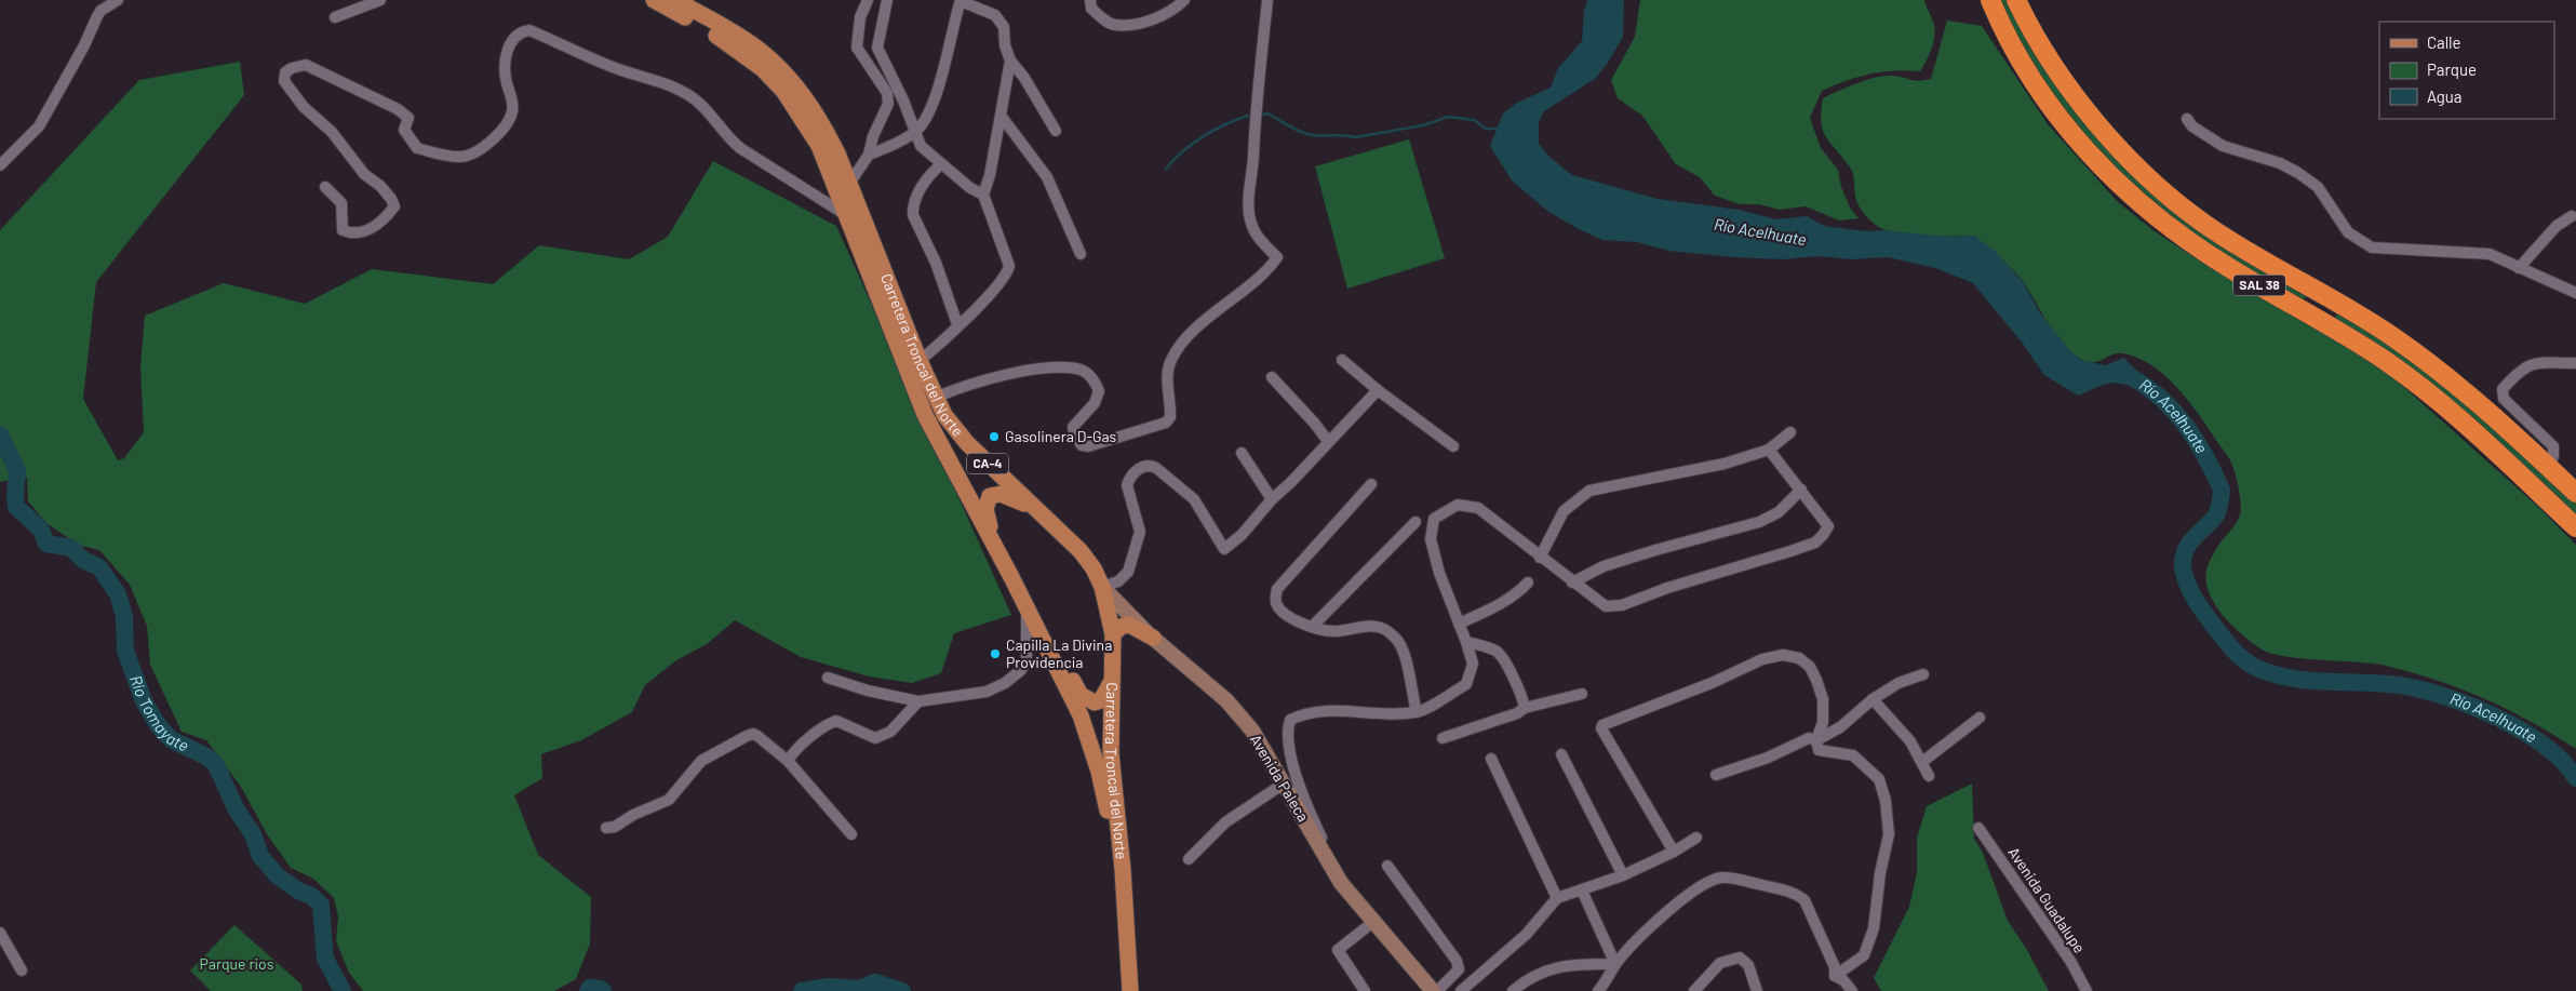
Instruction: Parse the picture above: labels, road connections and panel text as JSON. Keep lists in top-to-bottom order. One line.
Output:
{"streets":{"highway":["SAL 38"],"main road":["Carretera Troncal del Norte","CA-4","Avenida Paleca"],"street":["Avenida Guadalupe"]},"crossings":[["Carretera Troncal del Norte","Avenida Paleca"]],"water":["Río Acelhuate","Río Tomayate"],"parks":["Parque rios"],"places":["Gasolinera D-Gas","Capilla La Divina Providencia"],"legend":["Calle","Parque","Agua"]}
